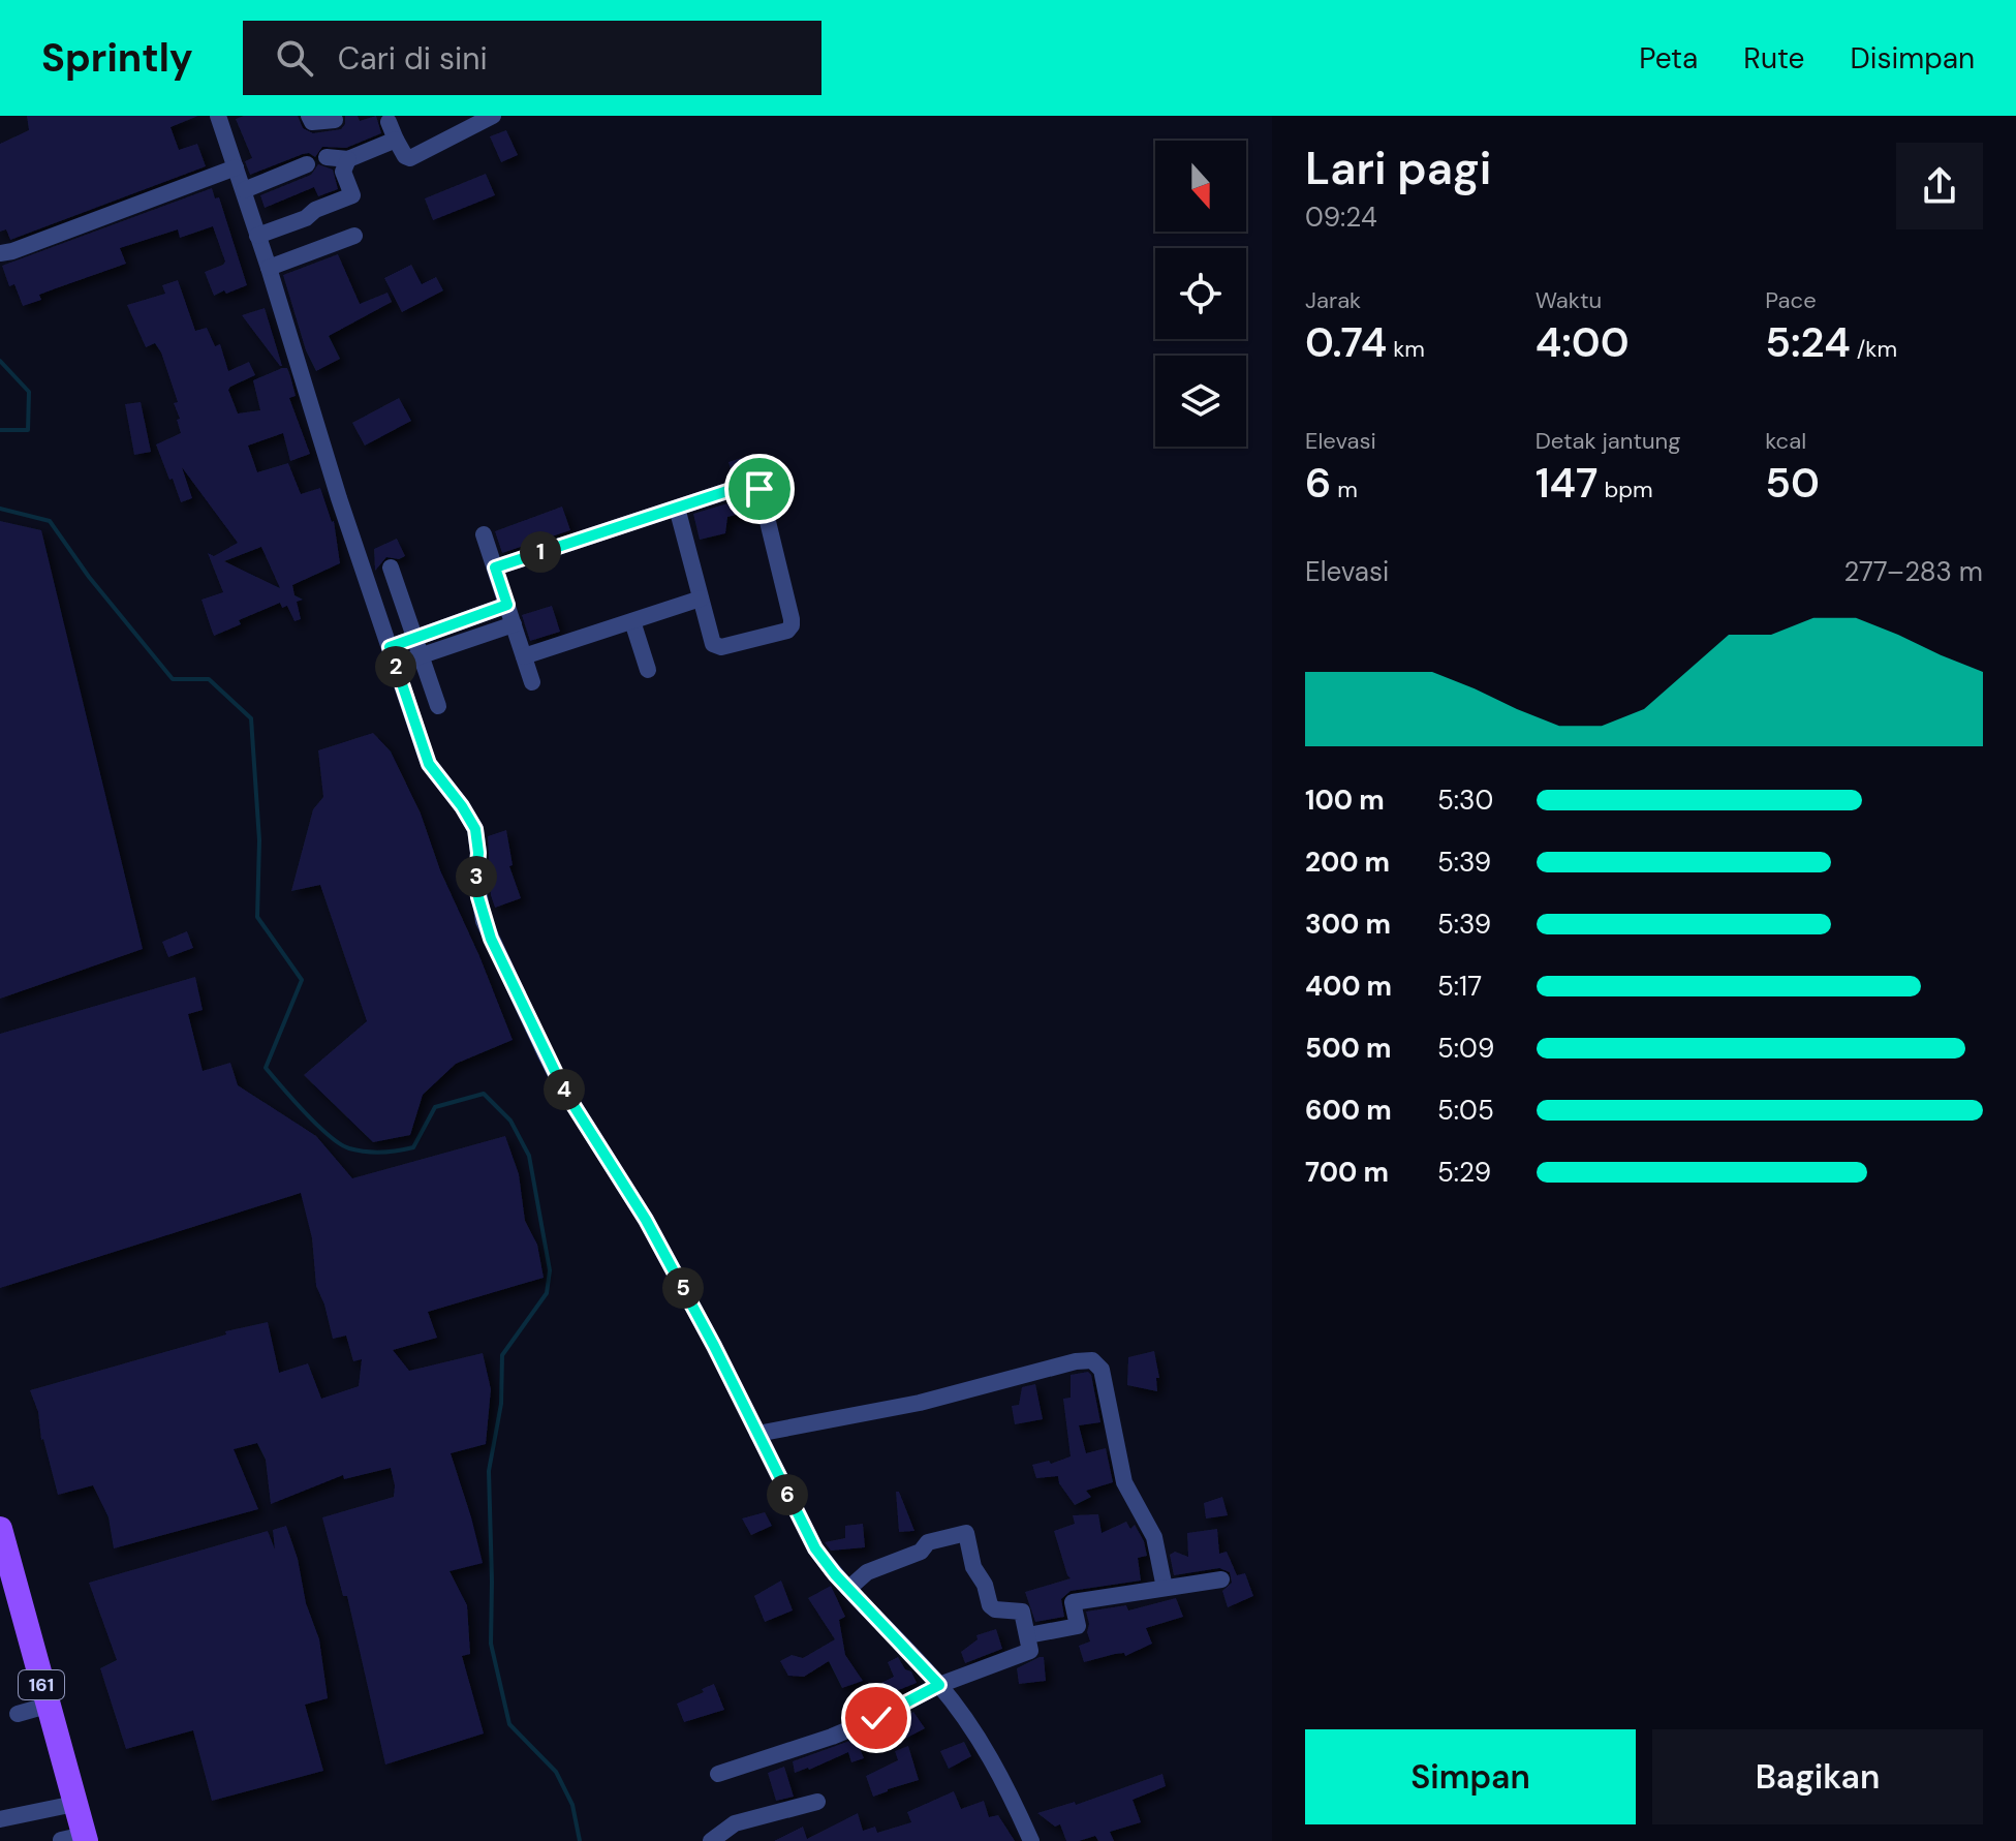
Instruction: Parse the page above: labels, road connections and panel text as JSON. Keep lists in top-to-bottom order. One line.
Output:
{"streets":{"main road":["161"]},"north":"bottom","page":{"header":"Sprintly","search":"Cari di sini","nav":["Peta","Rute","Disimpan"],"heading":["Lari pagi","09:24"],"stats":[["Jarak","0.74 km"],["Waktu","4:00"],["Pace","5:24 /km"],["Elevasi","6 m"],["Detak jantung","147 bpm"],["kcal","50"]],"pins":["1","2","3","4","5","6"],"chart":["Elevasi","277–283 m"],"list":[{"name":"100 m","note":"5:30"},{"name":"200 m","note":"5:39"},{"name":"300 m","note":"5:39"},{"name":"400 m","note":"5:17"},{"name":"500 m","note":"5:09"},{"name":"600 m","note":"5:05"},{"name":"700 m","note":"5:29"}],"buttons":["Simpan","Bagikan"]}}
